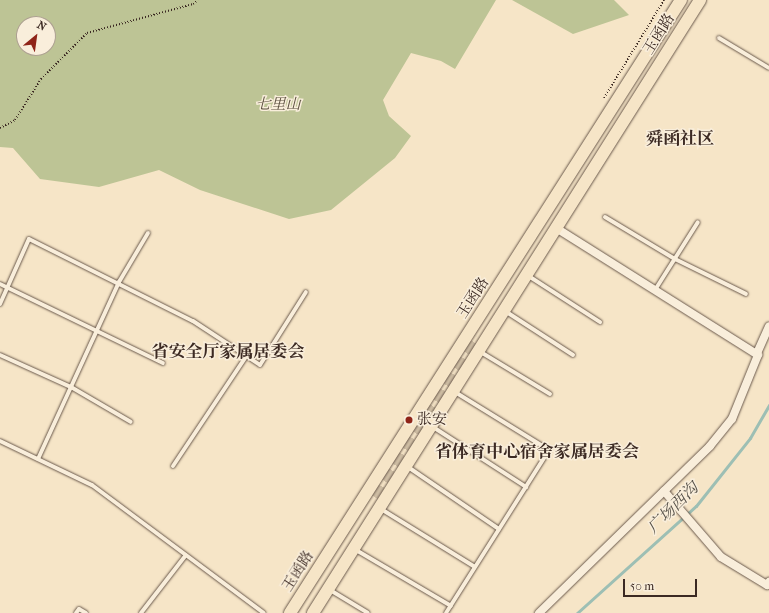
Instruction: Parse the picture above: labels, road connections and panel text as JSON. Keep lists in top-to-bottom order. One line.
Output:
{"streets":{"main road":["玉函路"]},"districts":["舜函社区","省安全厅家属居委会","省体育中心宿舍家属居委会"],"water":["广场西沟"],"parks":["七里山"],"places":["张安"],"scale_bar":"50 m","north":"top right"}
